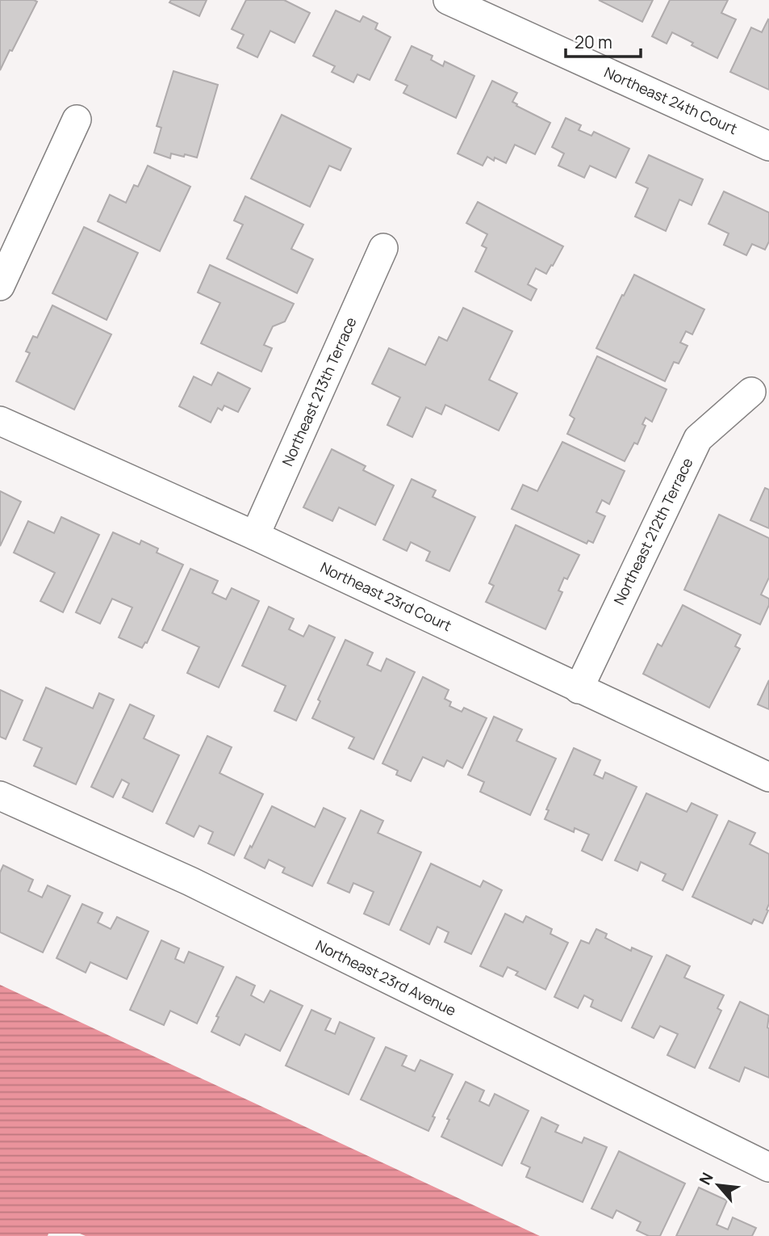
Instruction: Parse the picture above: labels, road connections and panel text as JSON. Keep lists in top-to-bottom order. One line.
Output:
{"streets":{"street":["Northeast 24th Court","Northeast 213th Terrace","Northeast 212th Terrace","Northeast 23rd Court","Northeast 23rd Avenue"]},"crossings":[["Northeast 213th Terrace","Northeast 23rd Court"],["Northeast 212th Terrace","Northeast 23rd Court"]],"scale_bar":"20 m","north":"top left"}
